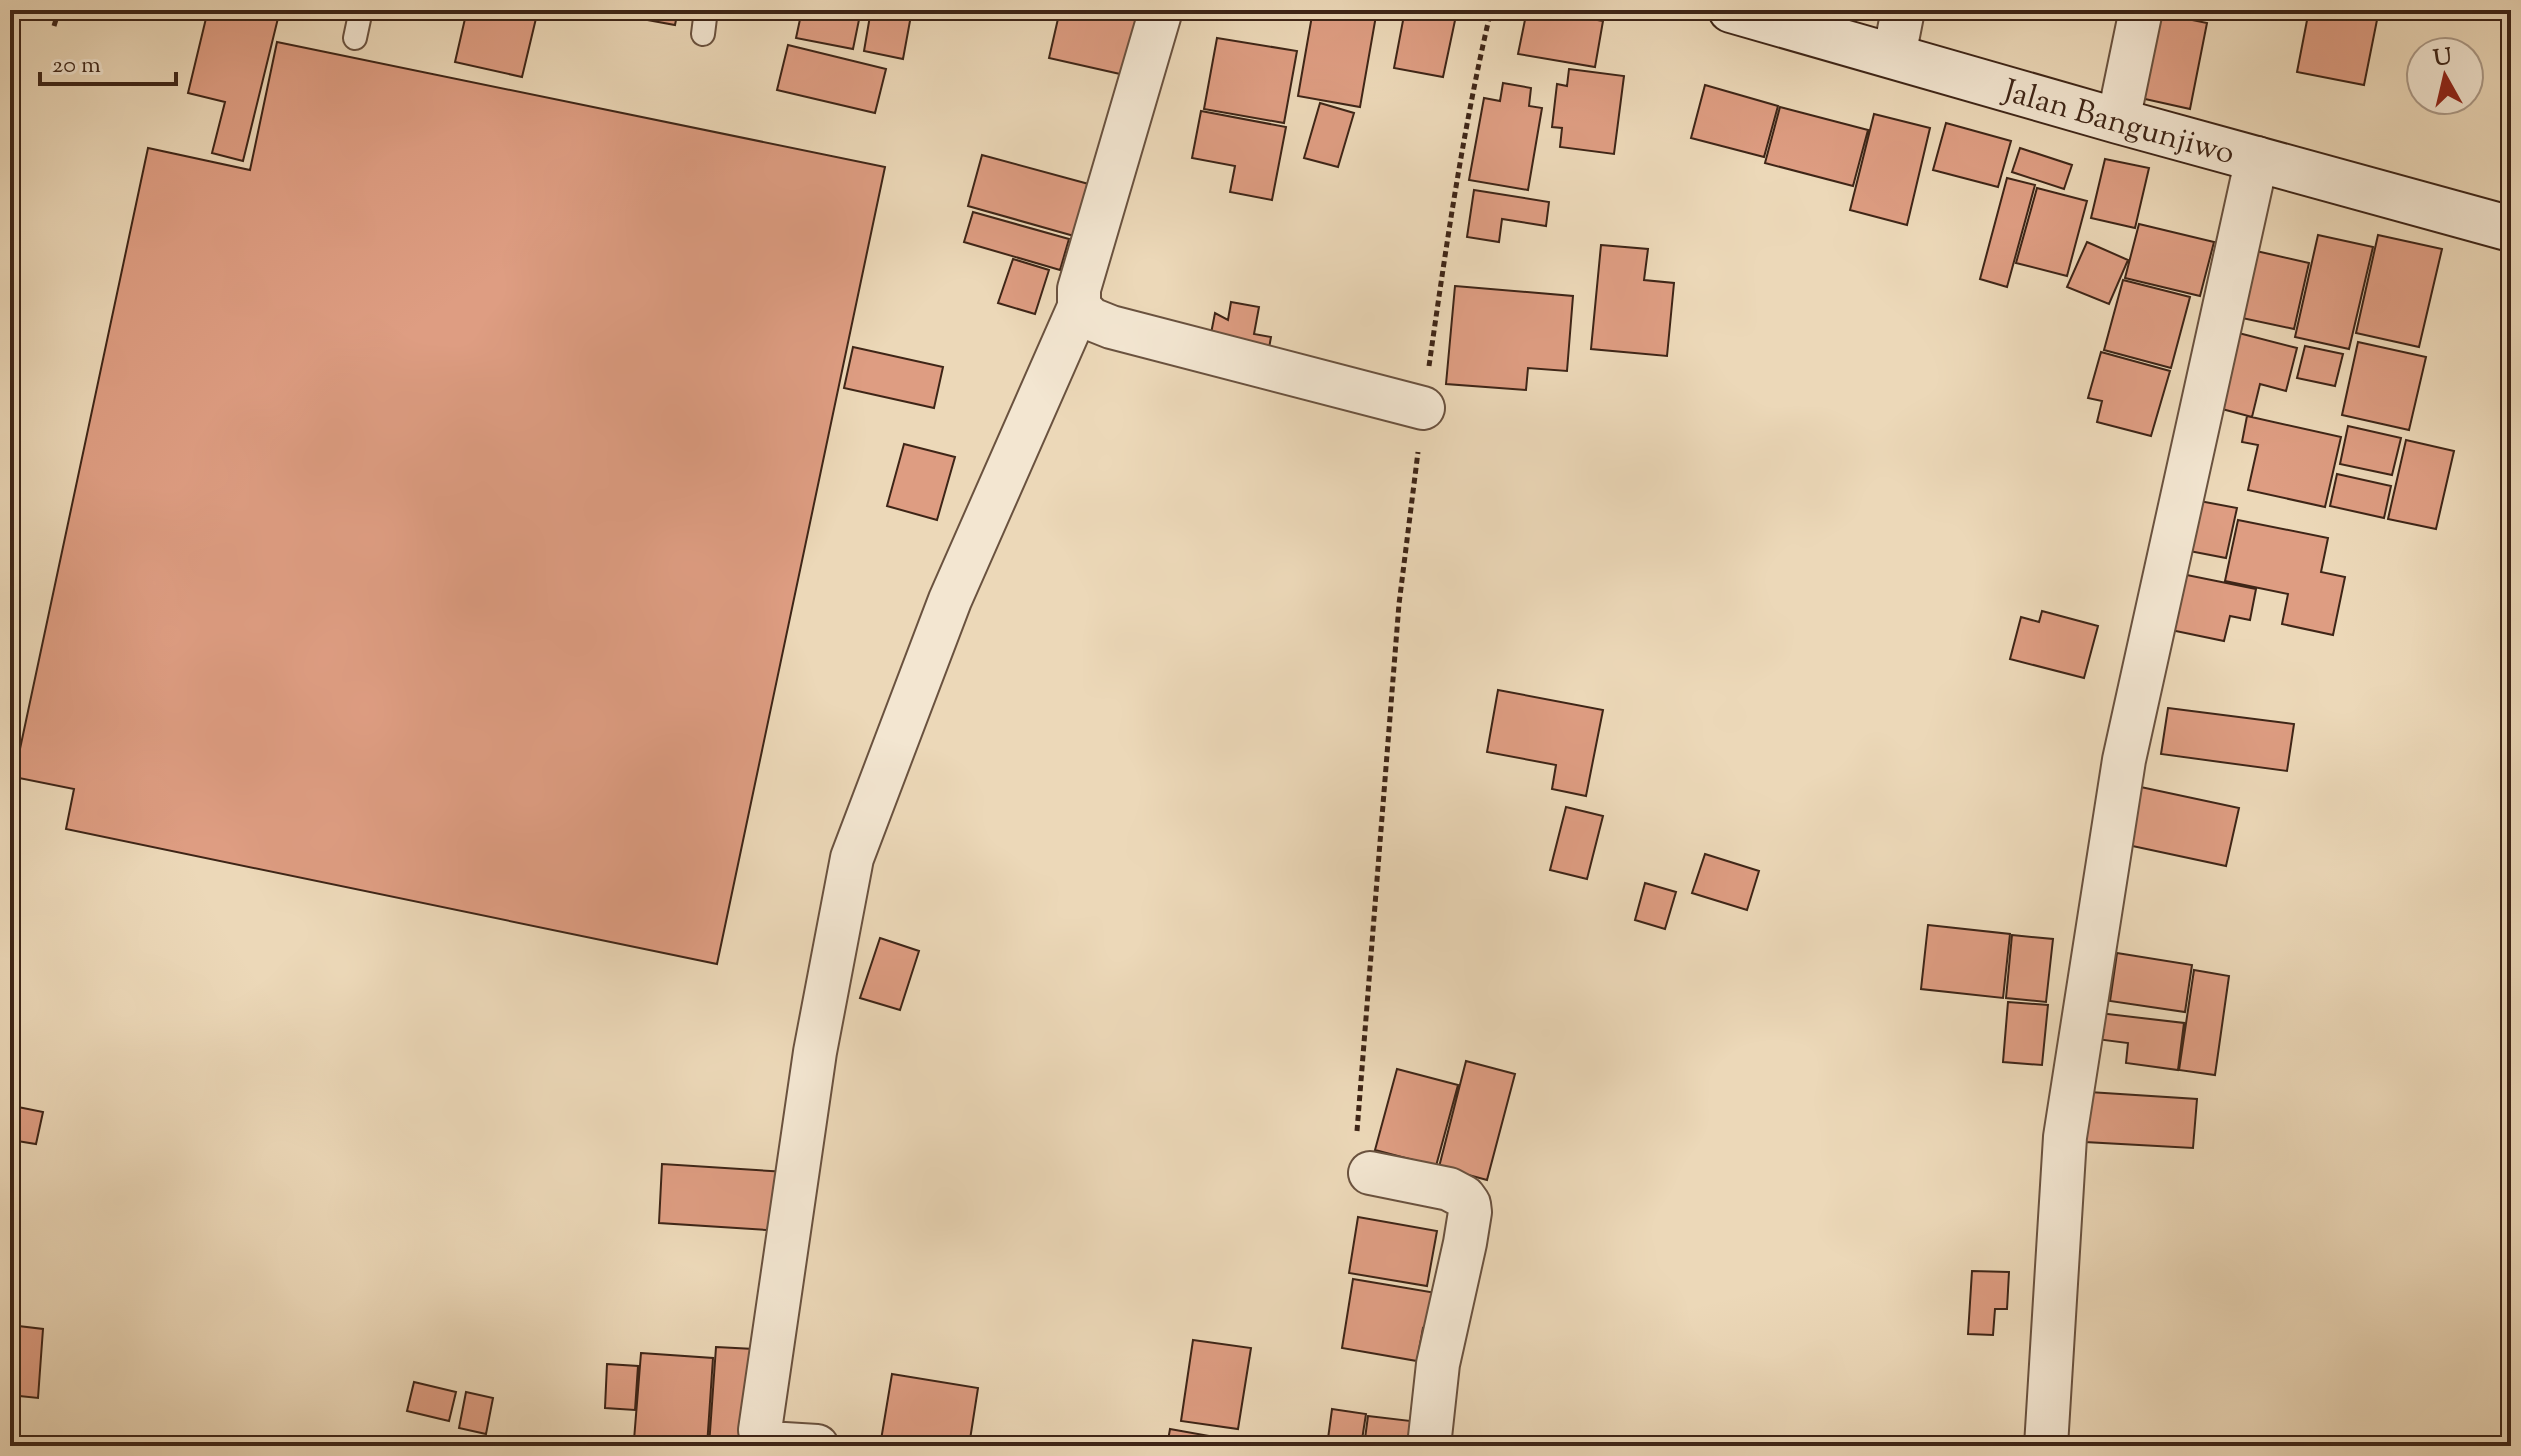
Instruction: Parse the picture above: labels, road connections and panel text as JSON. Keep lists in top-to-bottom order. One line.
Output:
{"streets":{"main road":["Jalan Bangunjiwo"]},"scale_bar":"20 m","north":"top"}
